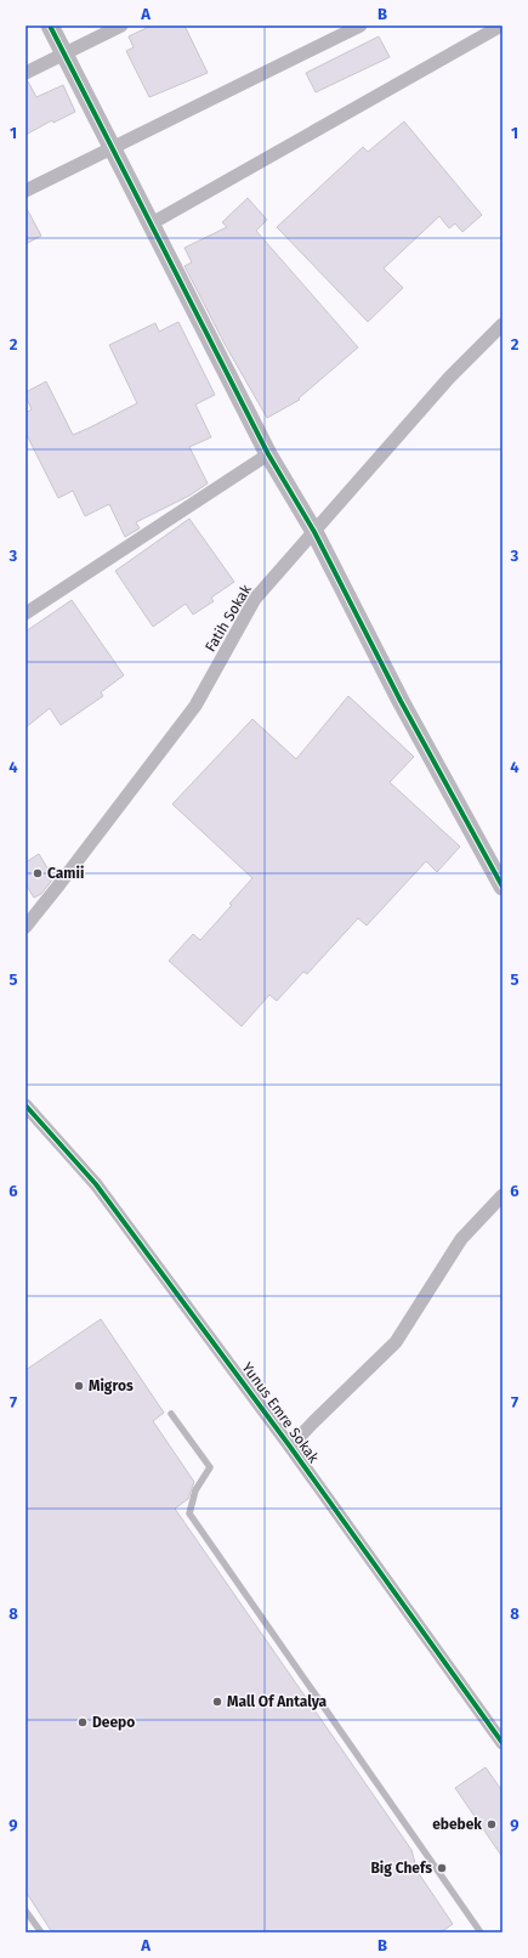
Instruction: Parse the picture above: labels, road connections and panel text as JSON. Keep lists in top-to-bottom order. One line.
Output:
{"streets":{"street":["Fatih Sokak","Yunus Emre Sokak"]},"places":["Camii","Migros","Mall Of Antalya","Deepo","ebebek","Big Chefs"],"grid":{"columns":["A","B"],"rows":["1","2","3","4","5","6","7","8","9"]}}
